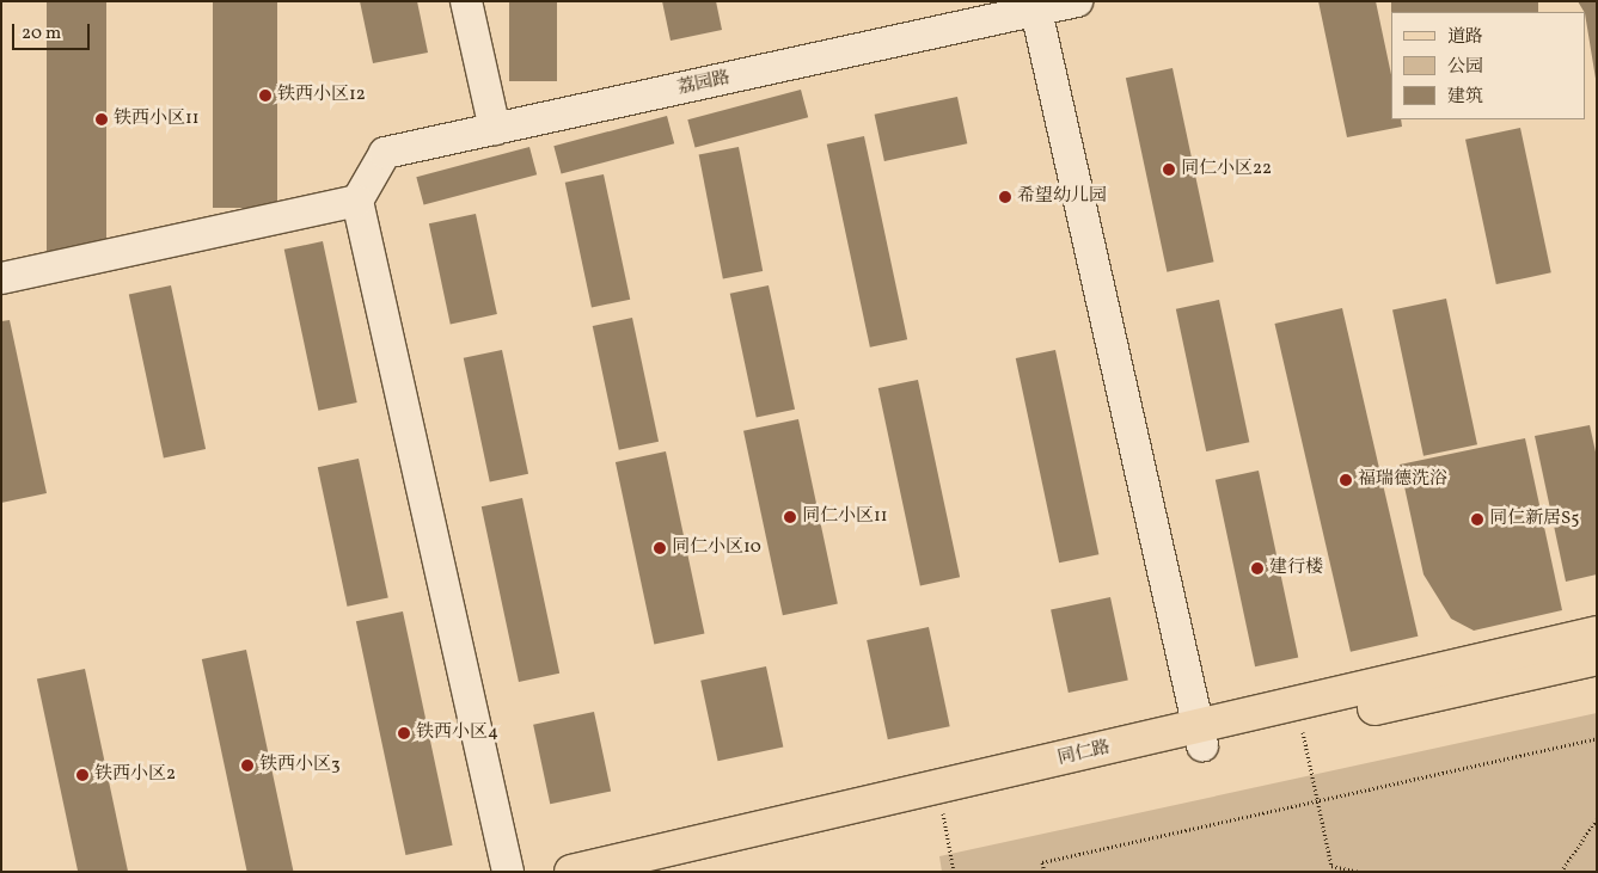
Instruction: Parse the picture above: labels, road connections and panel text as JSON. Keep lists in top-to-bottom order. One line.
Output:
{"streets":{"main road":["同仁路"],"street":["荔园路"]},"places":["铁西小区12","铁西小区11","同仁小区22","希望幼儿园","福瑞德洗浴","同仁小区11","同仁新居S5","同仁小区10","建行楼","铁西小区4","铁西小区3","铁西小区2"],"legend":["道路","公园","建筑"],"scale_bar":"20 m"}
